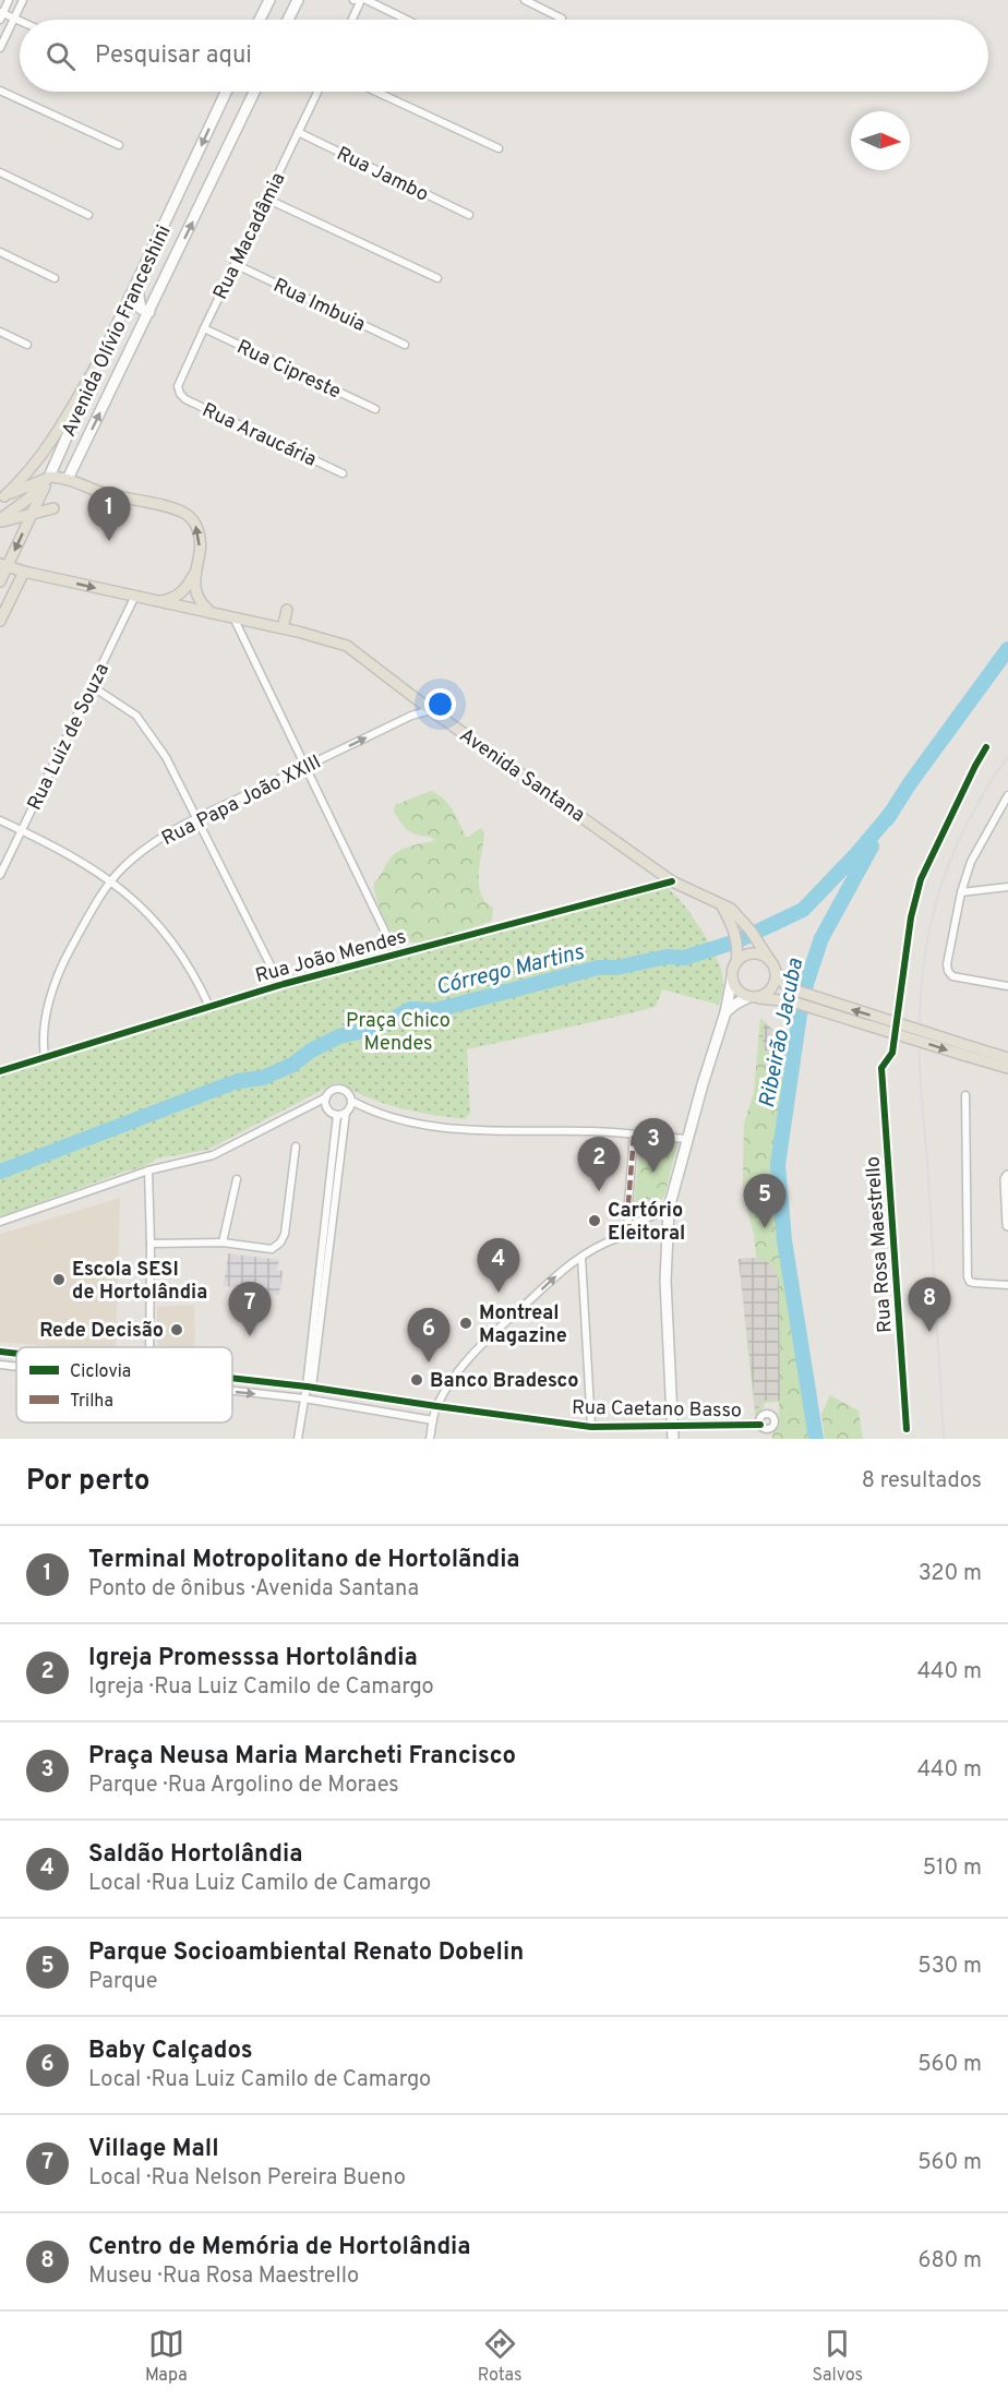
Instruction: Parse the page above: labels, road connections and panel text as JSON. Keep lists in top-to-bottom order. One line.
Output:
{"streets":{"main road":["Avenida Olívio Franceshini","Avenida Santana"],"street":["Rua Jambo","Rua Macadâmia","Rua Imbuia","Rua Cipreste","Rua Araucária","Rua Luiz de Souza","Rua Papa João XXIII","Rua João Mendes","Rua Rosa Maestrello","Rua Caetano Basso"]},"crossings":[["Rua Jambo","Rua Macadâmia"],["Rua Macadâmia","Rua Imbuia"],["Rua Macadâmia","Rua Cipreste"],["Rua Macadâmia","Rua Araucária"],["Avenida Olívio Franceshini","Avenida Santana"],["Rua Luiz de Souza","Avenida Santana"],["Avenida Santana","Rua Papa João XXIII"],["Avenida Santana","Rua João Mendes"],["Rua Papa João XXIII","Rua João Mendes"]],"water":["Córrego Martins","Ribeirão Jacuba"],"parks":["Praça Chico Mendes"],"places":["Cartório Eleitoral","Escola SESI de Hortolândia","Montreal Magazine","Rede Decisão","Banco Bradesco"],"legend":["Ciclovia","Trilha"],"north":"right","page":{"search":"Pesquisar aqui","pins":["1","3","2","5","4","8","7","6"],"heading":["Por perto","8 resultados"],"list":[{"mark":"1","name":"Terminal Motropolitano de Hortolãndia","note":"Ponto de ônibus · Avenida Santana","value":"320 m"},{"mark":"2","name":"Igreja Promesssa Hortolândia","note":"Igreja · Rua Luiz Camilo de Camargo","value":"440 m"},{"mark":"3","name":"Praça Neusa Maria Marcheti Francisco","note":"Parque · Rua Argolino de Moraes","value":"440 m"},{"mark":"4","name":"Saldão Hortolândia","note":"Local · Rua Luiz Camilo de Camargo","value":"510 m"},{"mark":"5","name":"Parque Socioambiental Renato Dobelin","note":"Parque","value":"530 m"},{"mark":"6","name":"Baby Calçados","note":"Local · Rua Luiz Camilo de Camargo","value":"560 m"},{"mark":"7","name":"Village Mall","note":"Local · Rua Nelson Pereira Bueno","value":"560 m"},{"mark":"8","name":"Centro de Memória de Hortolândia","note":"Museu · Rua Rosa Maestrello","value":"680 m"}],"nav":["Mapa","Rotas","Salvos"]}}
